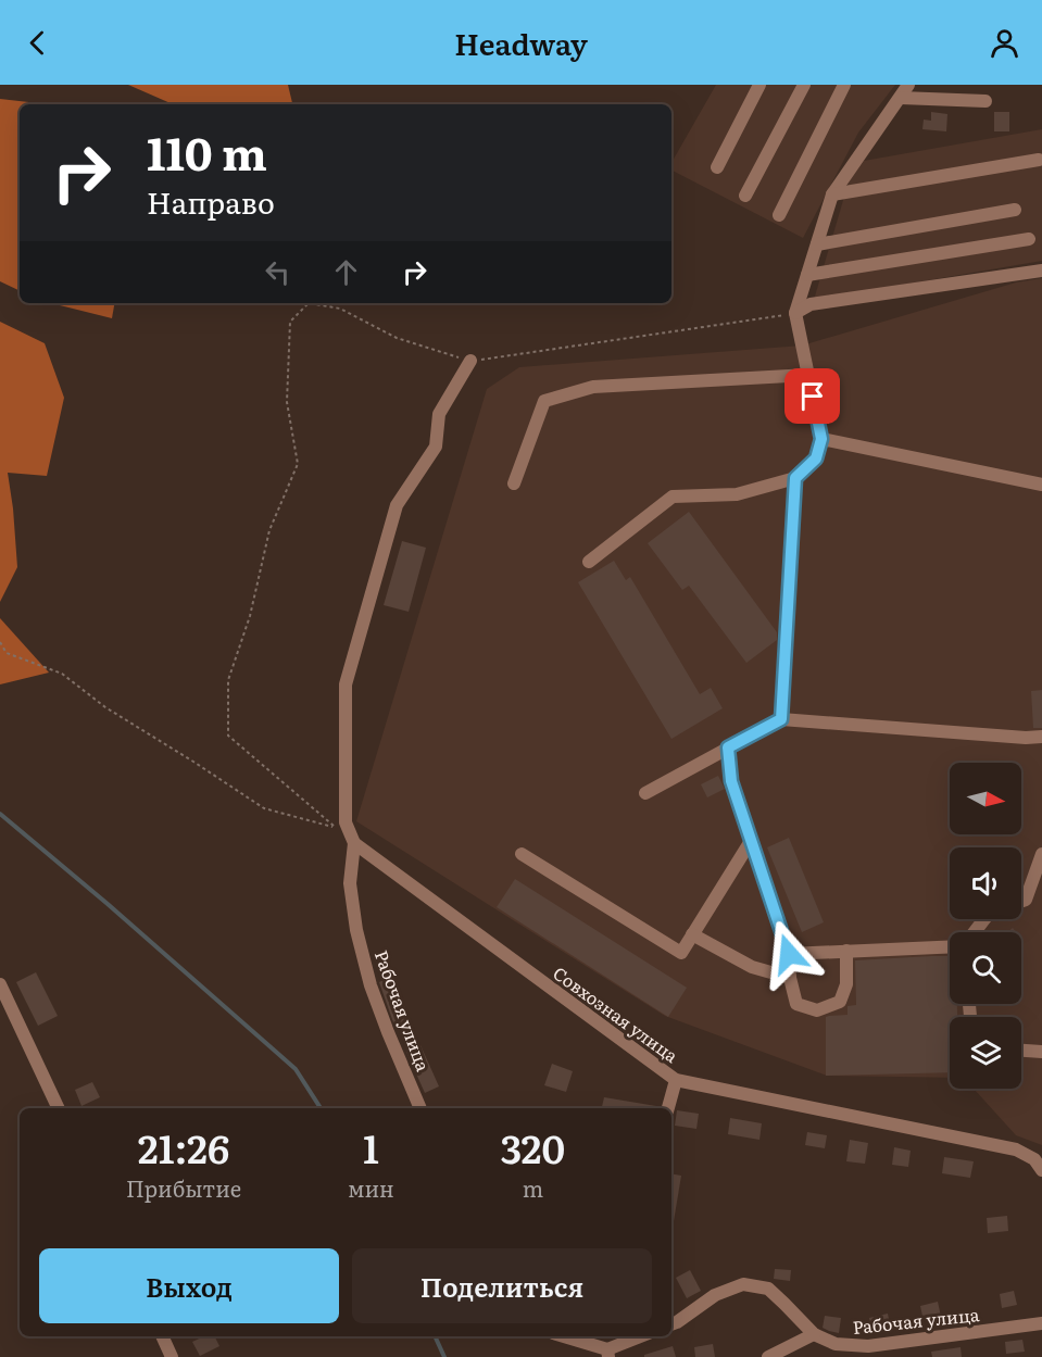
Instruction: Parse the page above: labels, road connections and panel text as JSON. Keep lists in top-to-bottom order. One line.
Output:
{"streets":{"street":["Рабочая улица","Совхозная улица"]},"crossings":[["Рабочая улица","Совхозная улица"]],"north":"right","page":{"header":"Headway","turn":["110 m","Направо"],"eta":["21:26","Прибытие","1","мин","320","m"],"buttons":["Выход","Поделиться"]}}
